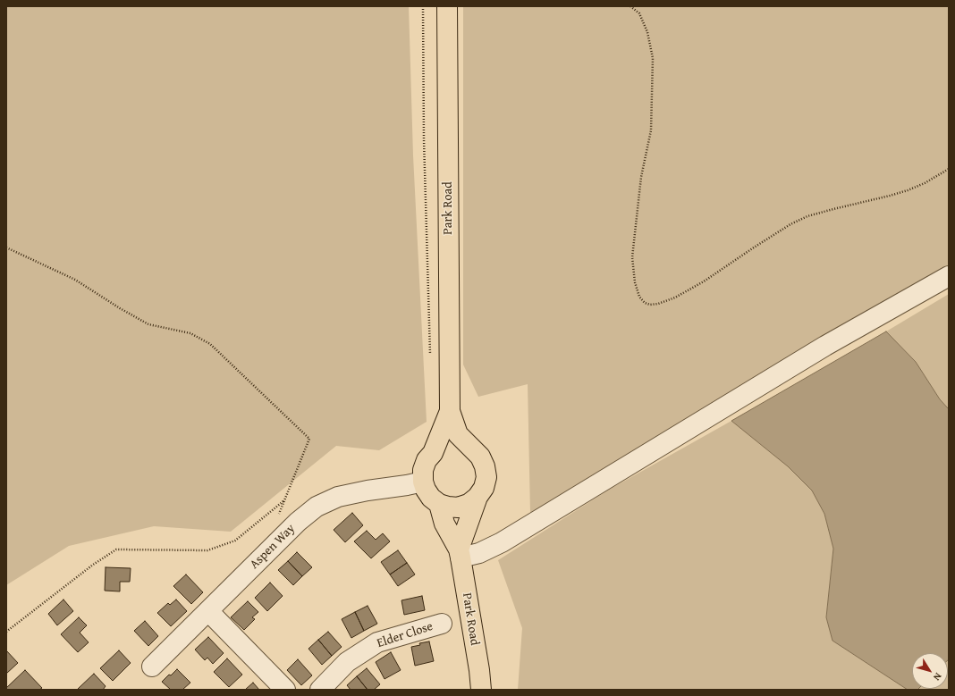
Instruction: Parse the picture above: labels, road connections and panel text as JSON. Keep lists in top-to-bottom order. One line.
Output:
{"streets":{"main road":["Park Road"],"street":["Aspen Way","Elder Close"]},"crossings":[["Park Road","Aspen Way"]],"north":"bottom right"}
